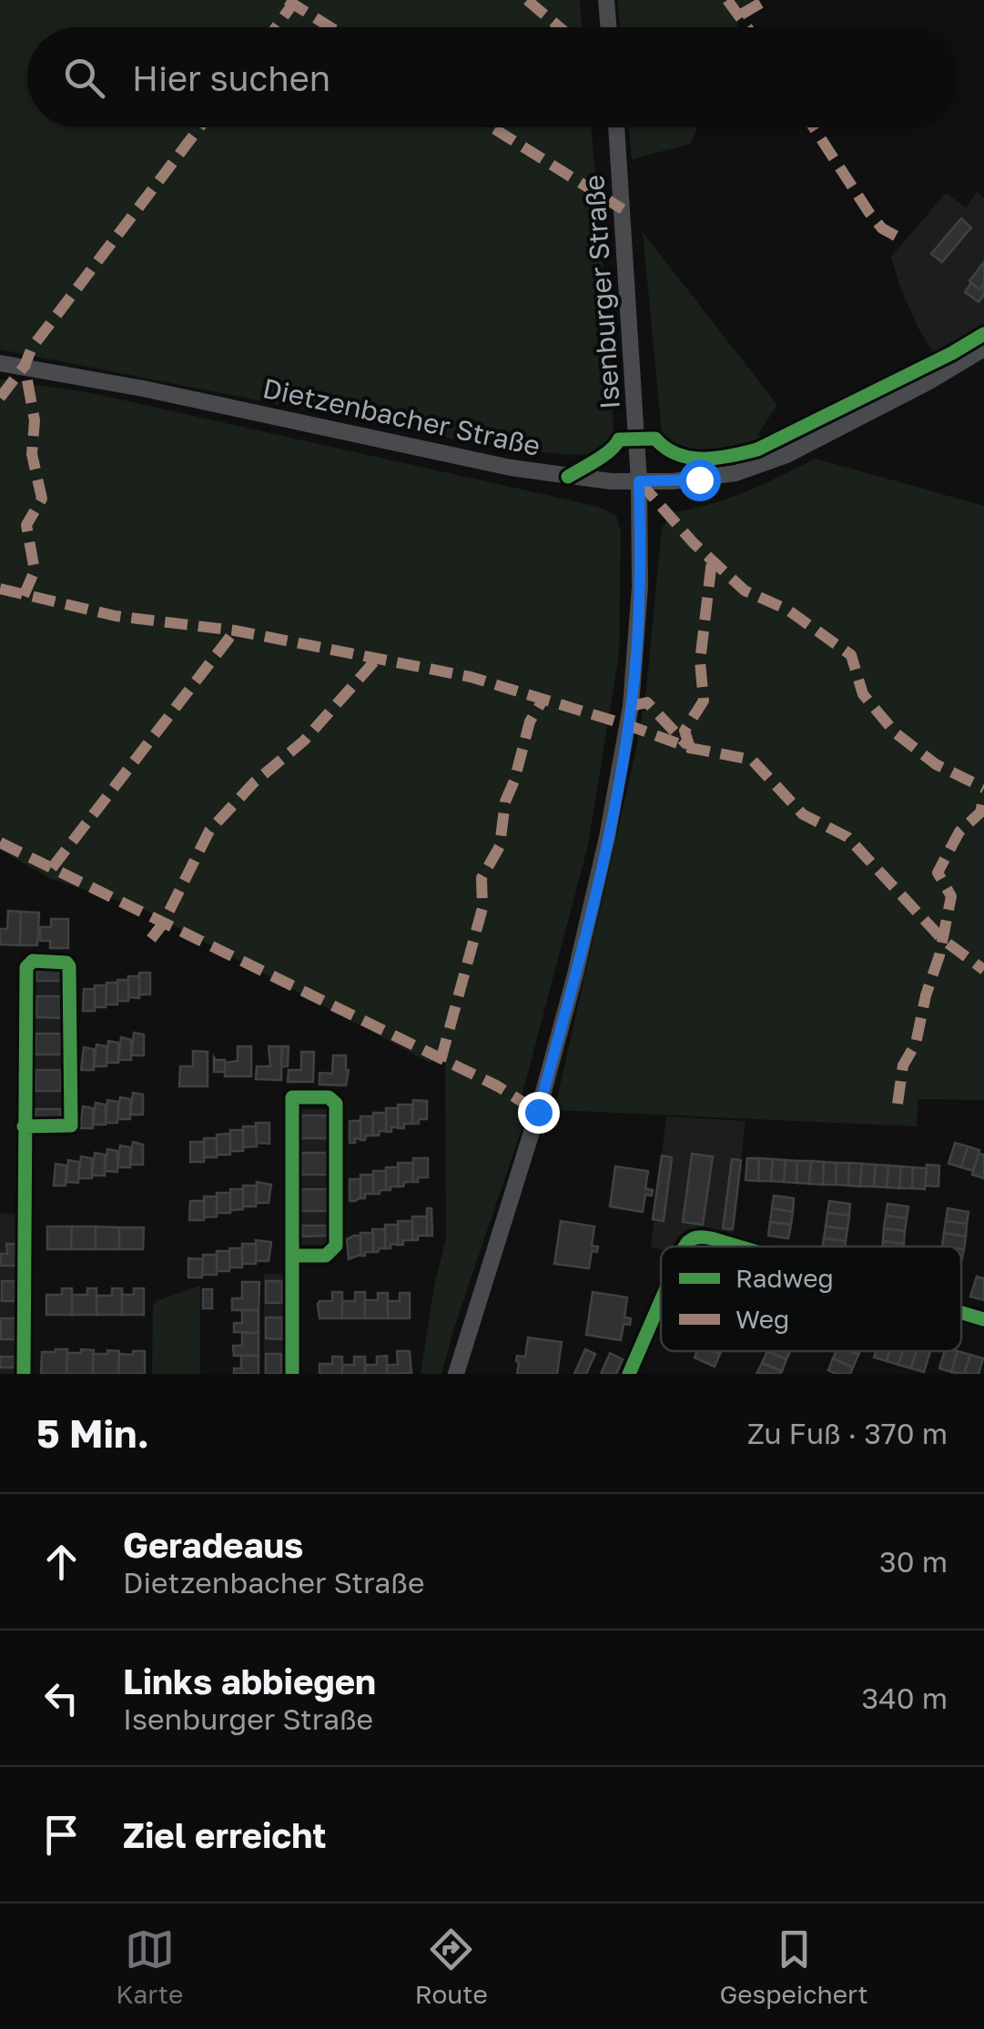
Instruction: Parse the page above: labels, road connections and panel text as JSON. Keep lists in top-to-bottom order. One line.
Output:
{"streets":{"main road":["Isenburger Straße","Dietzenbacher Straße"]},"crossings":[["Isenburger Straße","Dietzenbacher Straße"]],"legend":["Radweg","Weg"],"page":{"search":"Hier suchen","heading":["5 Min.","Zu Fuß · 370 m"],"list":[["Geradeaus","Dietzenbacher Straße","30 m"],["Links abbiegen","Isenburger Straße","340 m"],"Ziel erreicht"],"nav":["Karte","Route","Gespeichert"]}}
